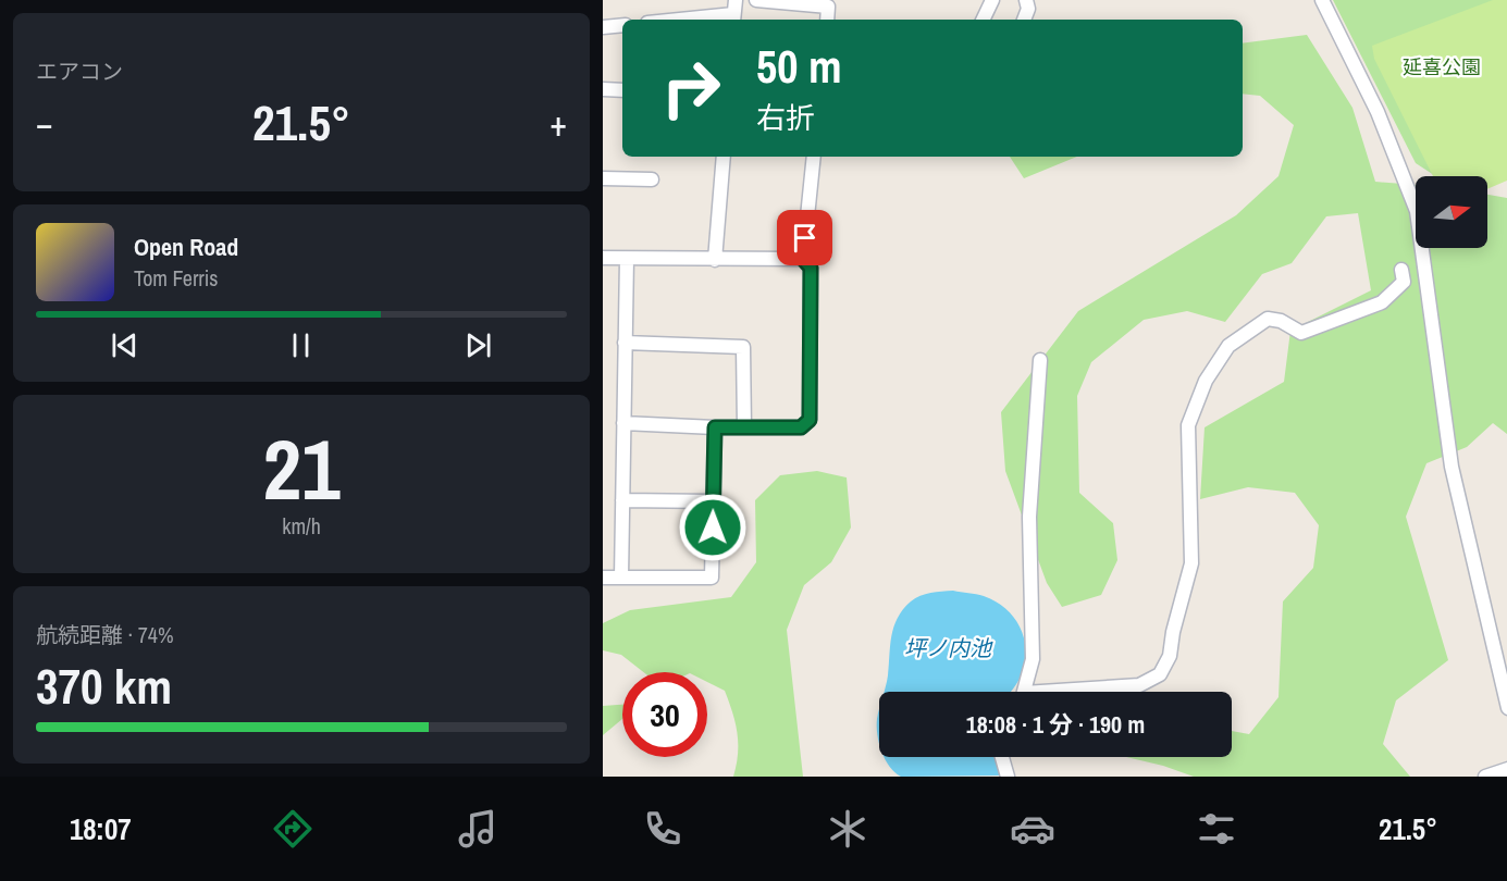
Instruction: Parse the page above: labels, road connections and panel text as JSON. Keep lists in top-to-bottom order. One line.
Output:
{"water":["坪ノ内池"],"parks":["延喜公園"],"north":"right","page":{"tile":["エアコン",["21","km/h"],["航続距離 · 74%","370 km"]],"turn":["50 m","右折"],"heat":["−","21.5°","+"],"song":["Open Road","Tom Ferris"],"limit":"30","trip":"18:08 · 1 分 · 190 m","tabs":["18:07","21.5°"]}}
